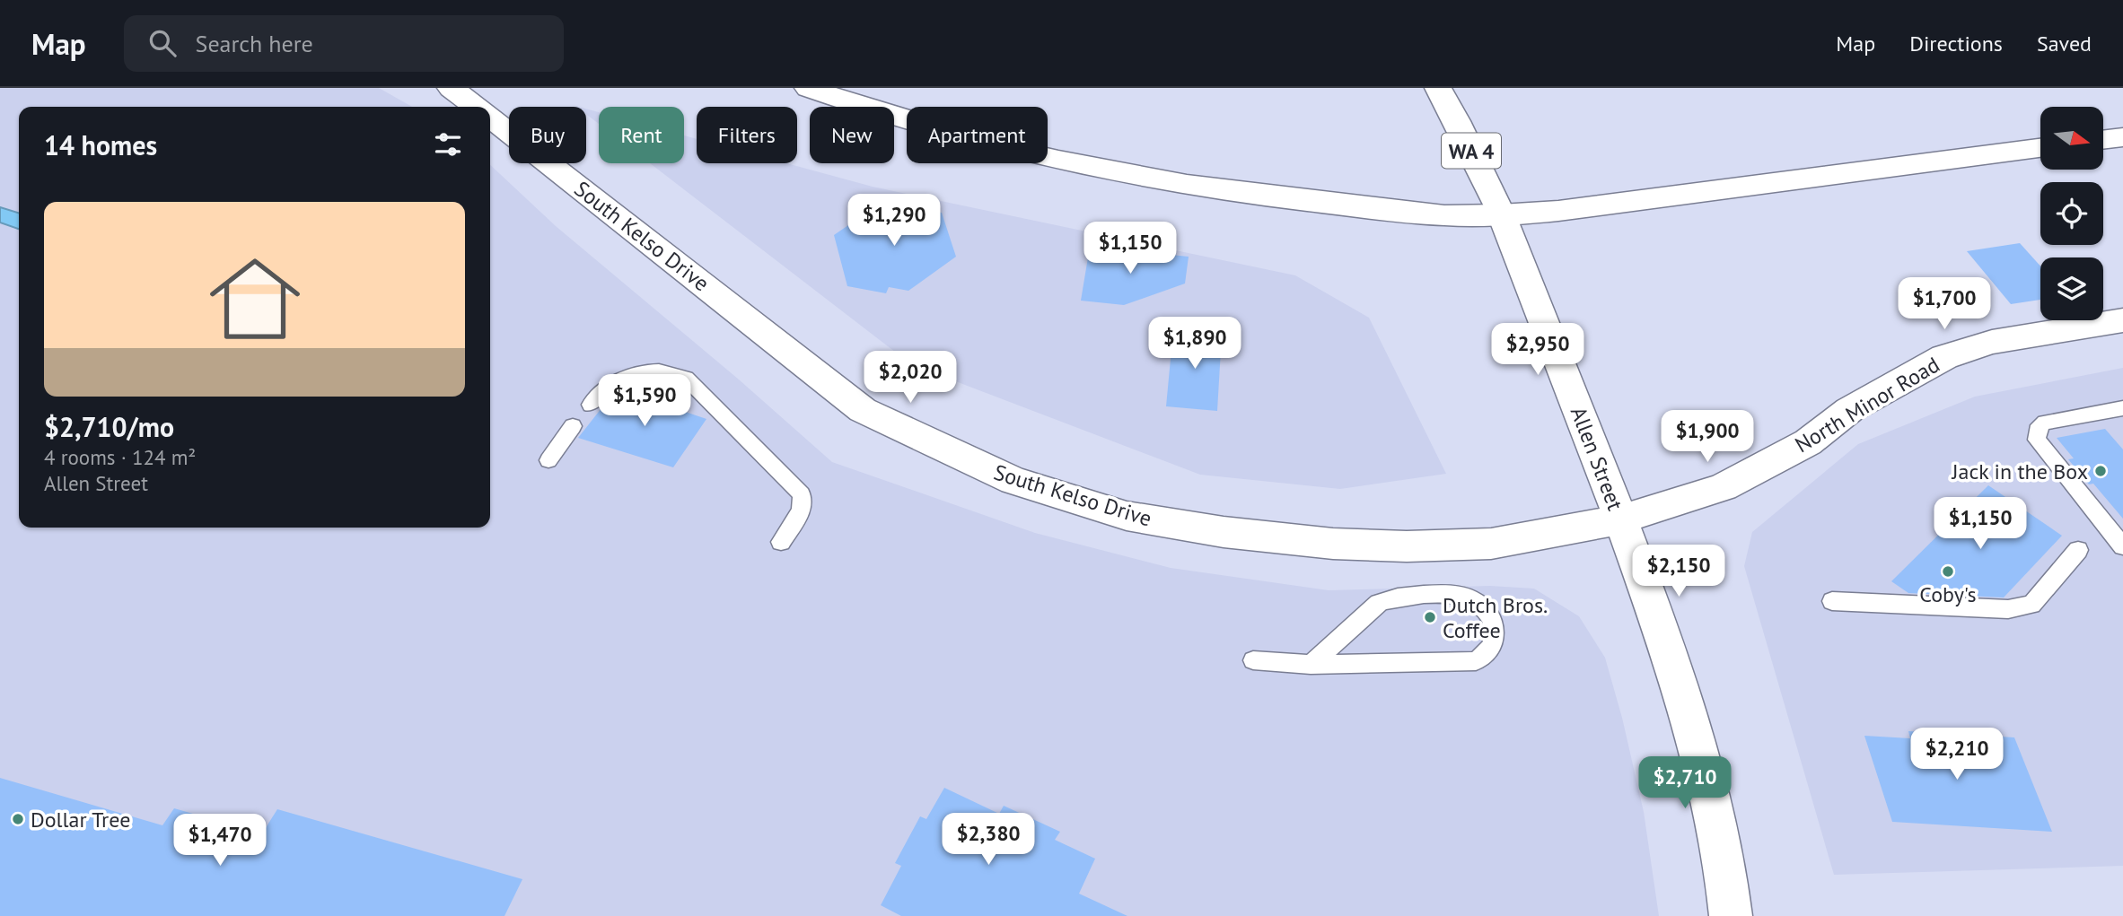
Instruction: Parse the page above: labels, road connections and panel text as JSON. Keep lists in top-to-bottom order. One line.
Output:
{"streets":{"main road":["WA 4","South Kelso Drive","North Minor Road","Allen Street"]},"crossings":[["South Kelso Drive","North Minor Road"],["South Kelso Drive","Allen Street"],["North Minor Road","Allen Street"]],"places":["Jack in the Box","Coby's","Dutch Bros. Coffee","Dollar Tree"],"north":"right","page":{"header":"Map","search":"Search here","nav":["Map","Directions","Saved"],"chip":["Buy","Rent","Filters","New","Apartment"],"heading":"14 homes","list":[{"name":"$2,710/mo","note":"4 rooms · 124 m² · Allen Street"}],"price":["$1,290","$1,150","$1,700","$1,890","$2,950","$2,020","$1,590","$1,900","$1,150","$2,150","$2,210","$2,710","$2,380","$1,470"]}}
